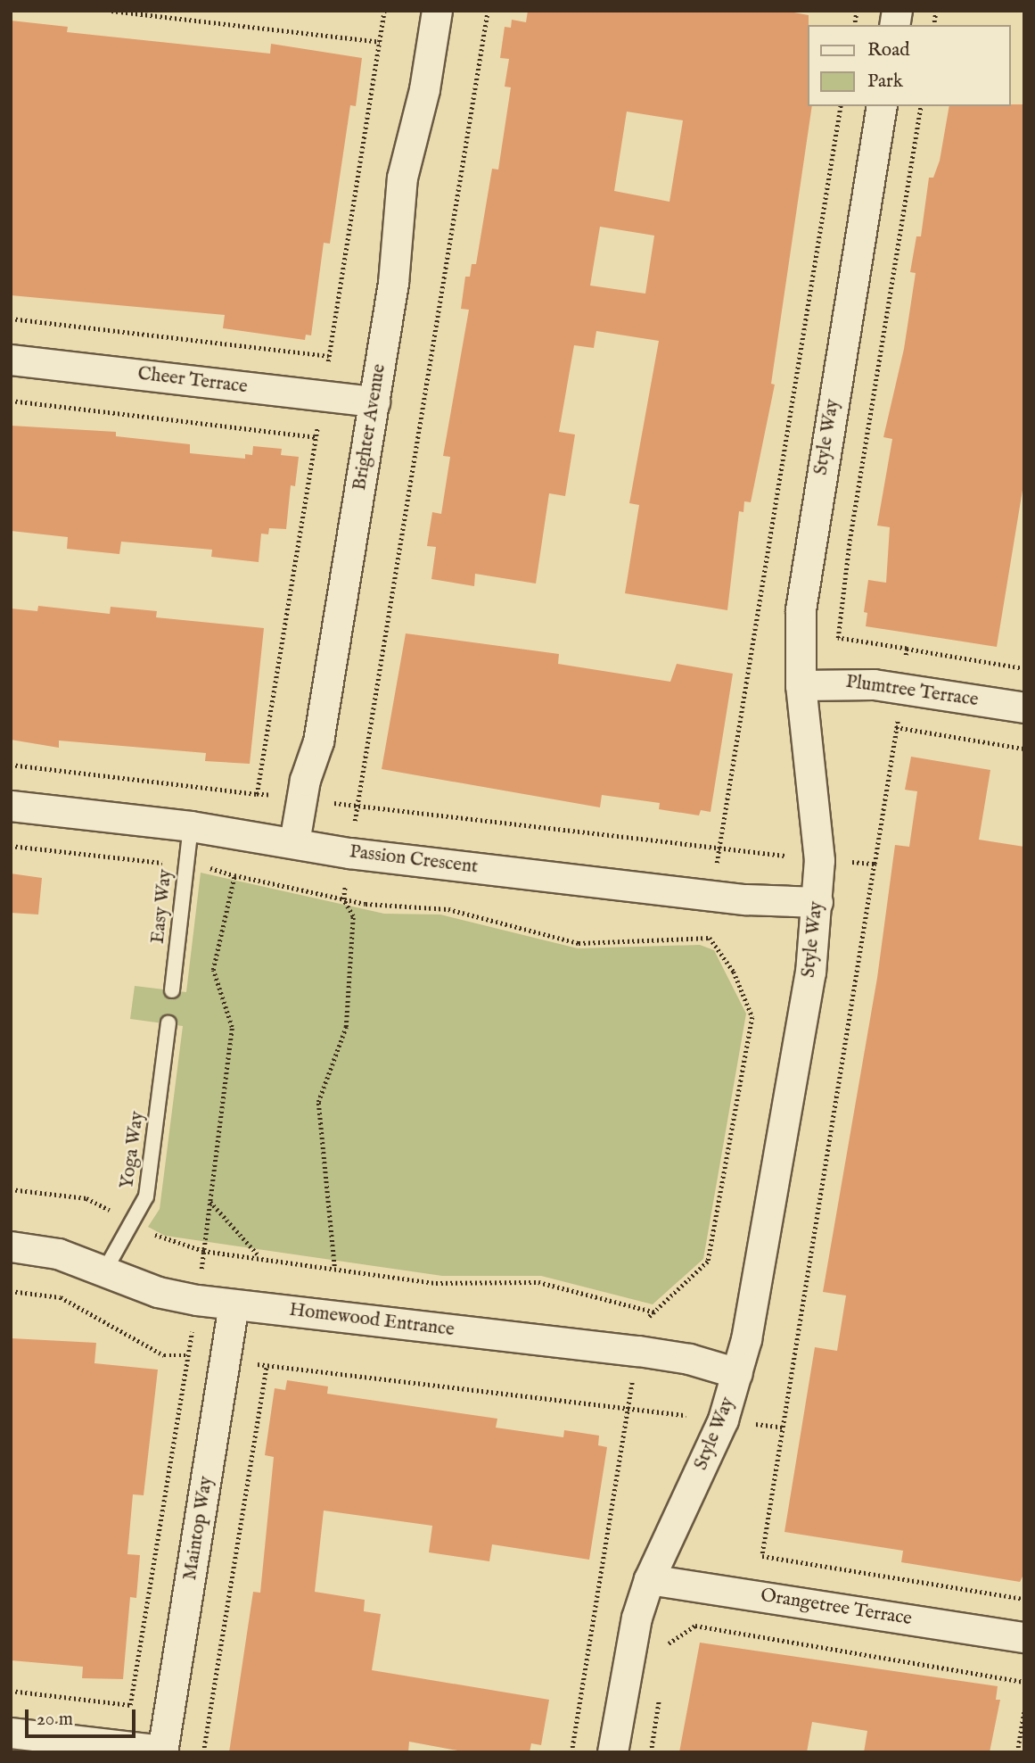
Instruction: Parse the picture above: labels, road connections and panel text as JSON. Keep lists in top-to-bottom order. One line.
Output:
{"streets":{"street":["Cheer Terrace","Brighter Avenue","Style Way","Plumtree Terrace","Passion Crescent","Homewood Entrance","Maintop Way","Orangetree Terrace"],"lane":["Easy Way","Yoga Way"]},"crossings":[["Cheer Terrace","Brighter Avenue"],["Brighter Avenue","Passion Crescent"],["Style Way","Plumtree Terrace"],["Style Way","Passion Crescent"],["Style Way","Homewood Entrance"],["Style Way","Orangetree Terrace"],["Passion Crescent","Easy Way"],["Yoga Way","Homewood Entrance"],["Homewood Entrance","Maintop Way"]],"legend":["Road","Park"],"scale_bar":"20 m"}
